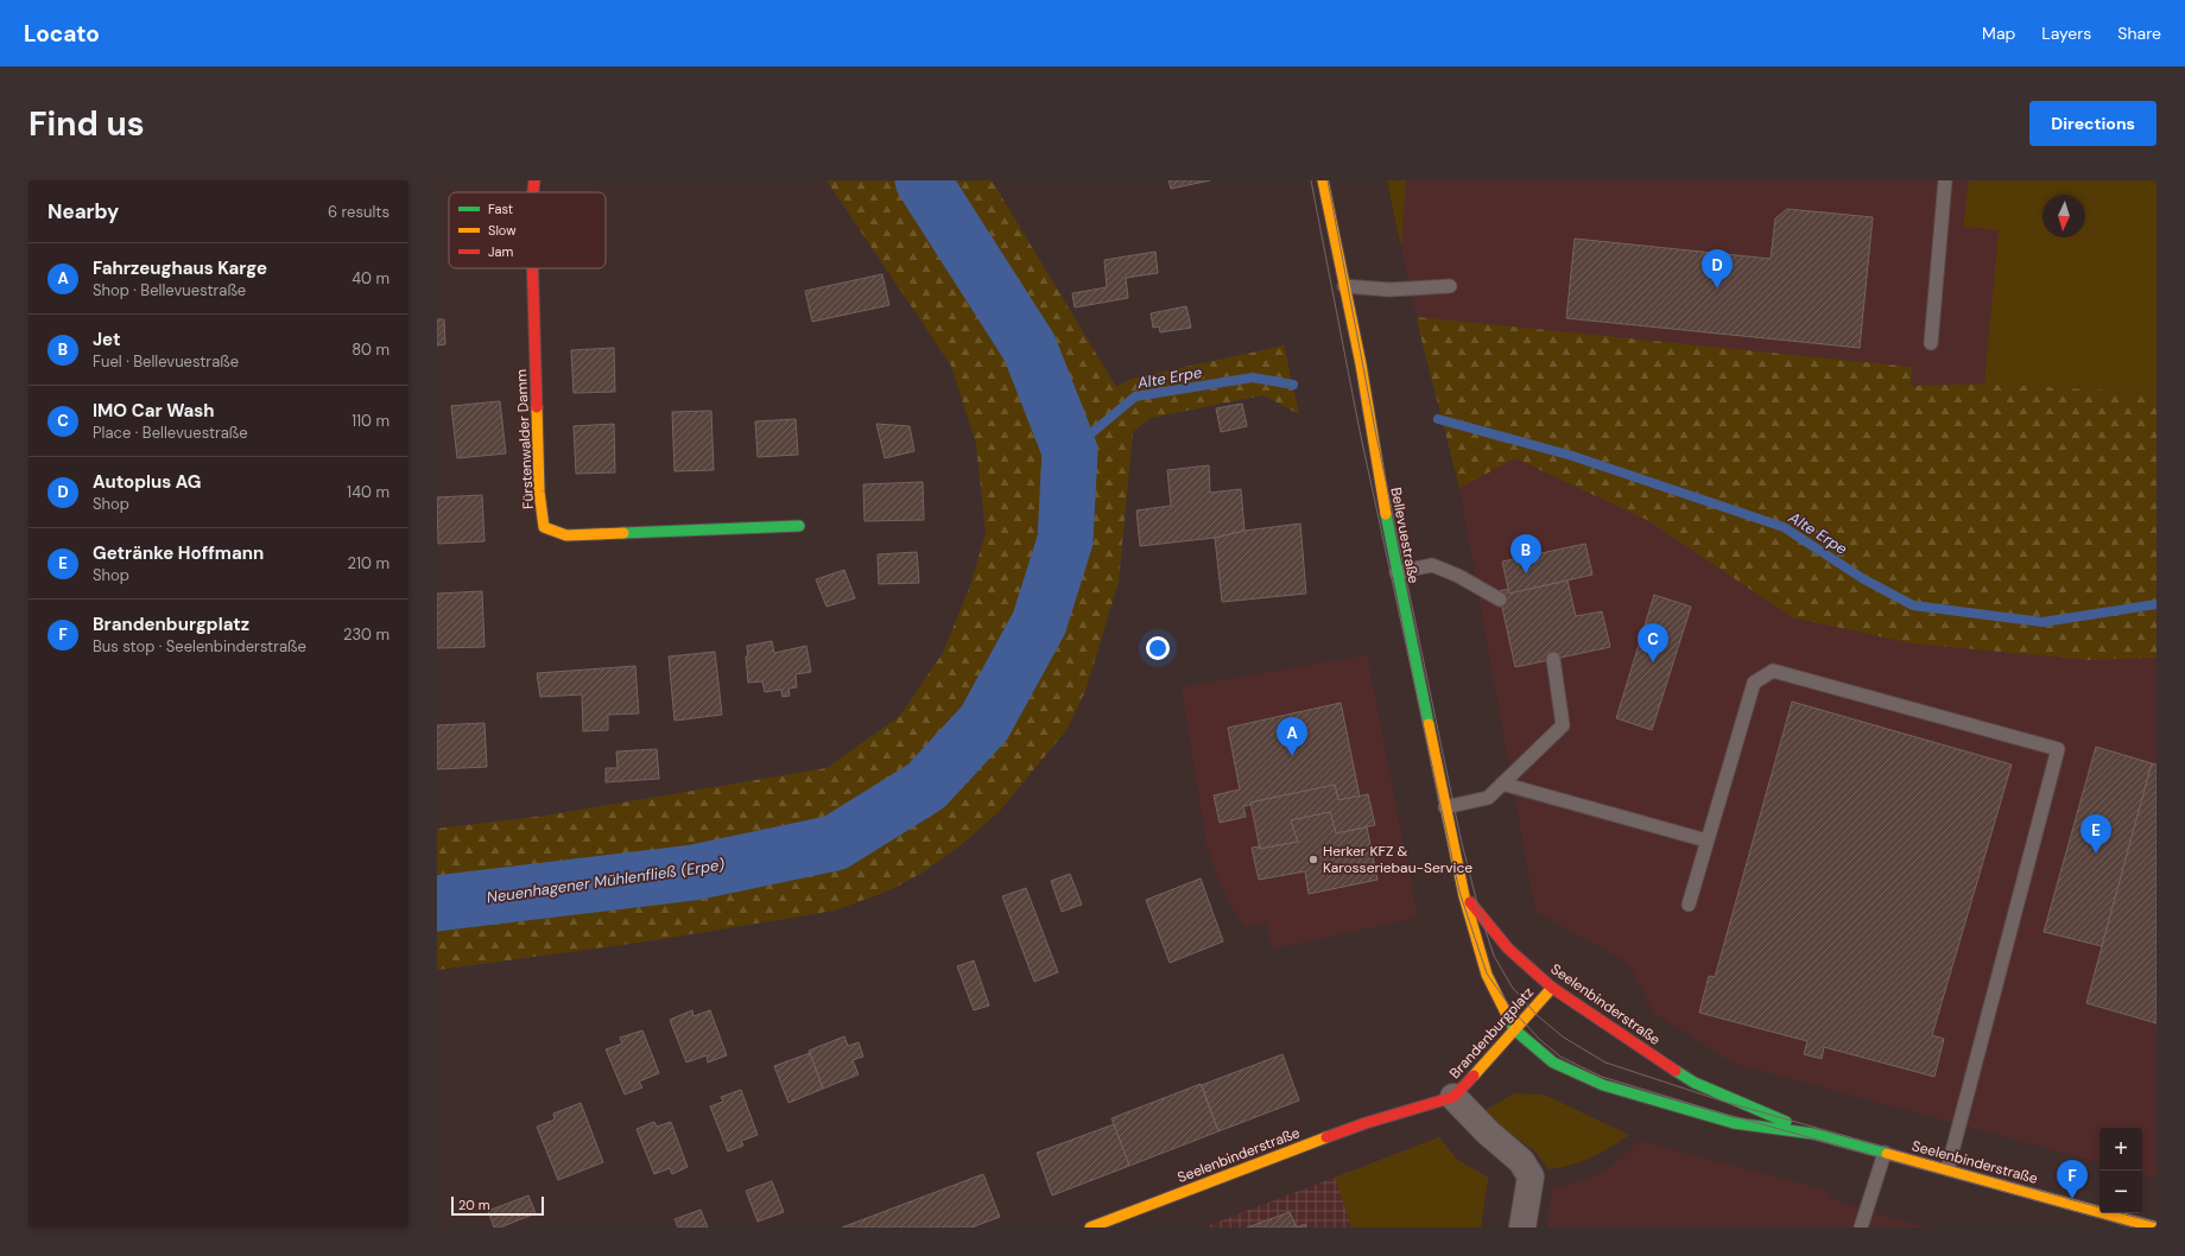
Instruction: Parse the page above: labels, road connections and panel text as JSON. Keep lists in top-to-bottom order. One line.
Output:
{"streets":{"street":["Fürstenwalder Damm","Bellevuestraße","Seelenbinderstraße","Brandenburgplatz"]},"crossings":[["Bellevuestraße","Seelenbinderstraße"],["Seelenbinderstraße","Brandenburgplatz"]],"water":["Alte Erpe","Neuenhagener Mühlenfließ (Erpe)"],"places":["Herker KFZ & Karosseriebau-Service"],"legend":["Fast","Slow","Jam"],"scale_bar":"20 m","north":"bottom","page":{"header":"Locato","nav":["Map","Layers","Share"],"buttons":"Directions","title":"Find us","heading":["Nearby","6 results"],"list":[{"mark":"A","name":"Fahrzeughaus Karge","note":"Shop · Bellevuestraße","value":"40 m"},{"mark":"B","name":"Jet","note":"Fuel · Bellevuestraße","value":"80 m"},{"mark":"C","name":"IMO Car Wash","note":"Place · Bellevuestraße","value":"110 m"},{"mark":"D","name":"Autoplus AG","note":"Shop","value":"140 m"},{"mark":"E","name":"Getränke Hoffmann","note":"Shop","value":"210 m"},{"mark":"F","name":"Brandenburgplatz","note":"Bus stop · Seelenbinderstraße","value":"230 m"}],"pins":["D","B","C","A","E","F"],"map_buttons":["+","−"],"scale":"20 m"}}
